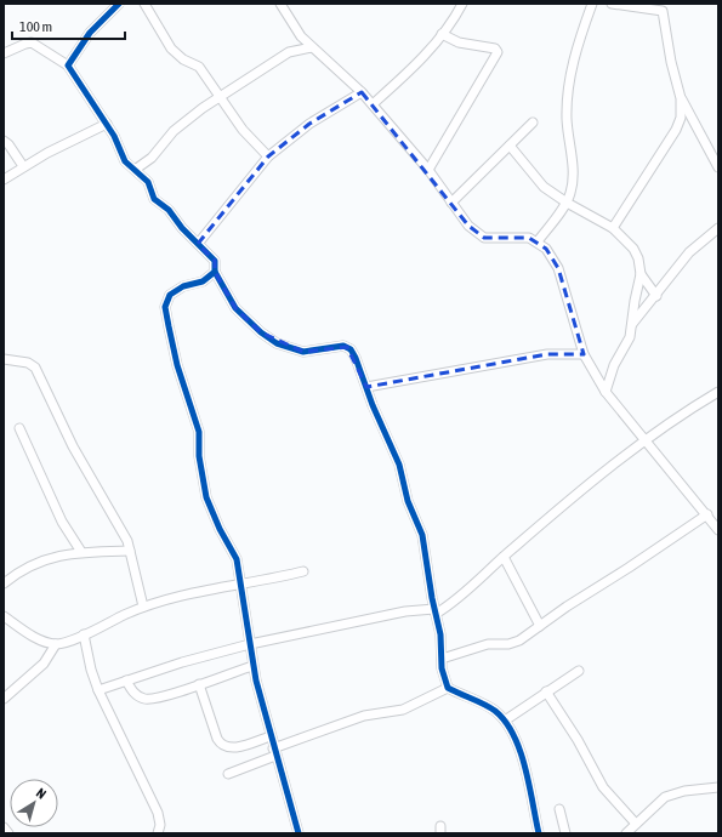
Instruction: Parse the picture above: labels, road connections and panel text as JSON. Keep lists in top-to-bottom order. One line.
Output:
{"scale_bar":"100 m","north":"top right"}
